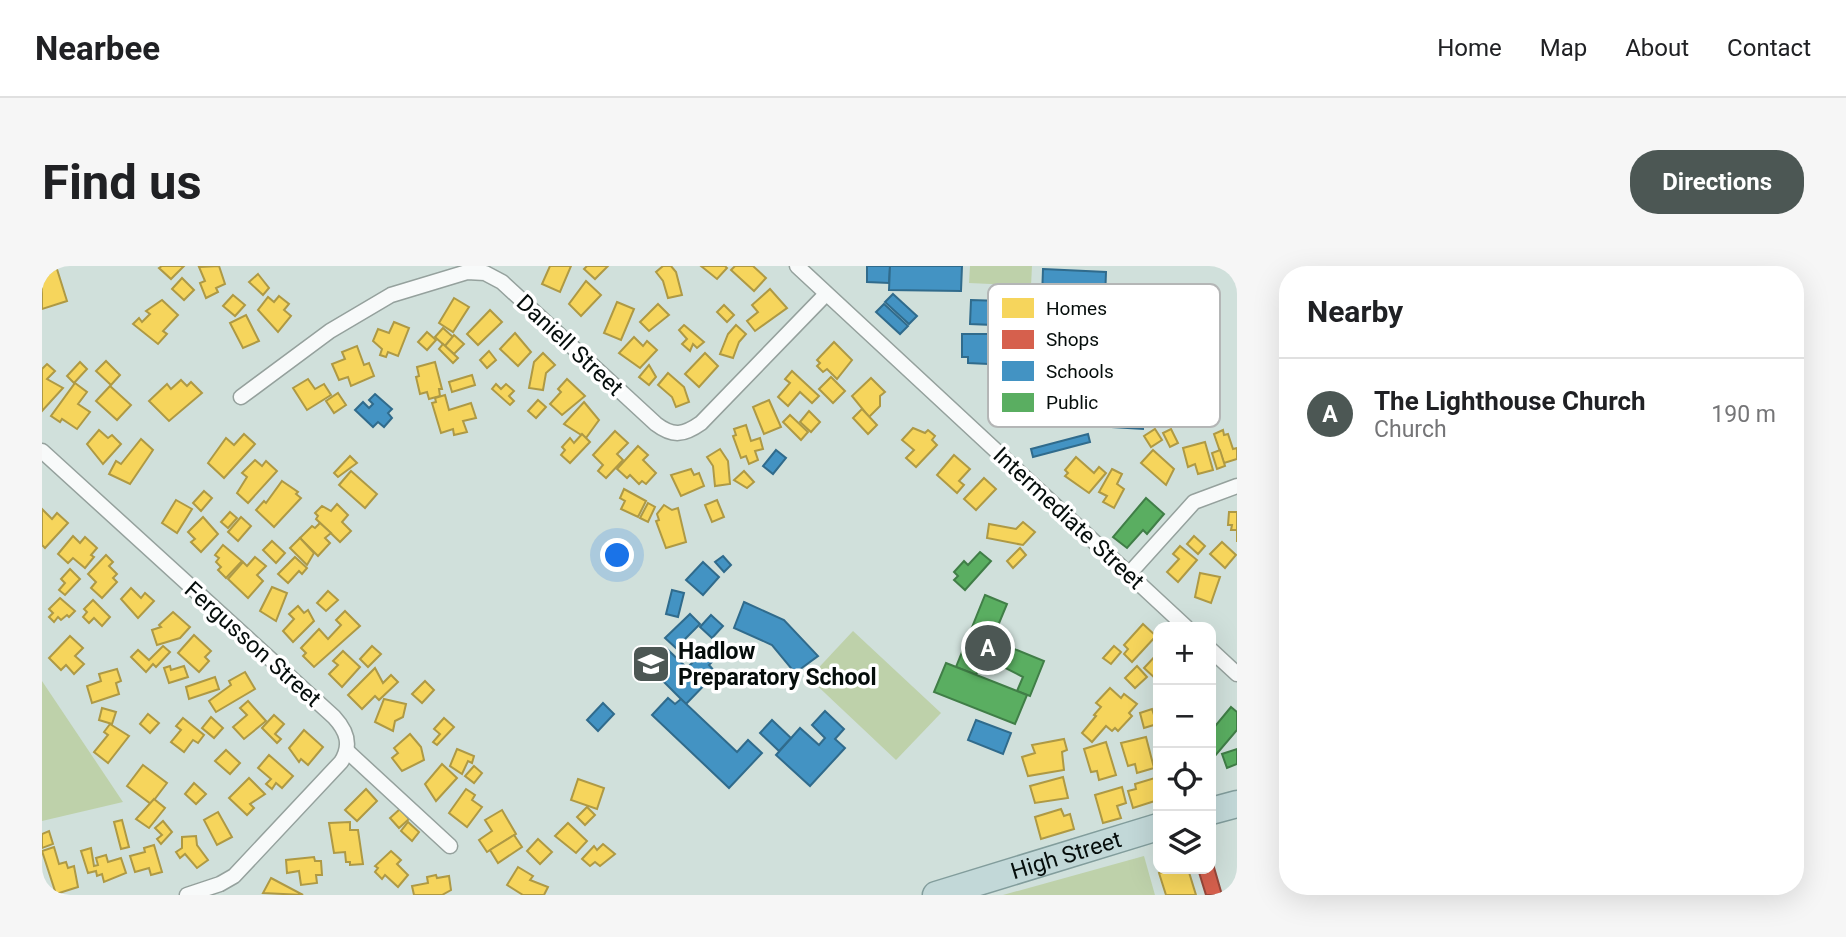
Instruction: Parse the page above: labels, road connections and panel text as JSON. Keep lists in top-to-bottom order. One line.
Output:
{"streets":{"highway":["High Street"],"street":["Daniell Street","Intermediate Street","Fergusson Street"]},"crossings":[["Daniell Street","Intermediate Street"]],"places":{"school or university":["Hadlow Preparatory School"]},"legend":["Homes","Shops","Schools","Public"],"page":{"header":"Nearbee","nav":["Home","Map","About","Contact"],"buttons":"Directions","title":"Find us","heading":"Nearby","list":[{"mark":"A","name":"The Lighthouse Church","note":"Church","value":"190 m"}],"pins":"A","map_buttons":["+","−"]}}
